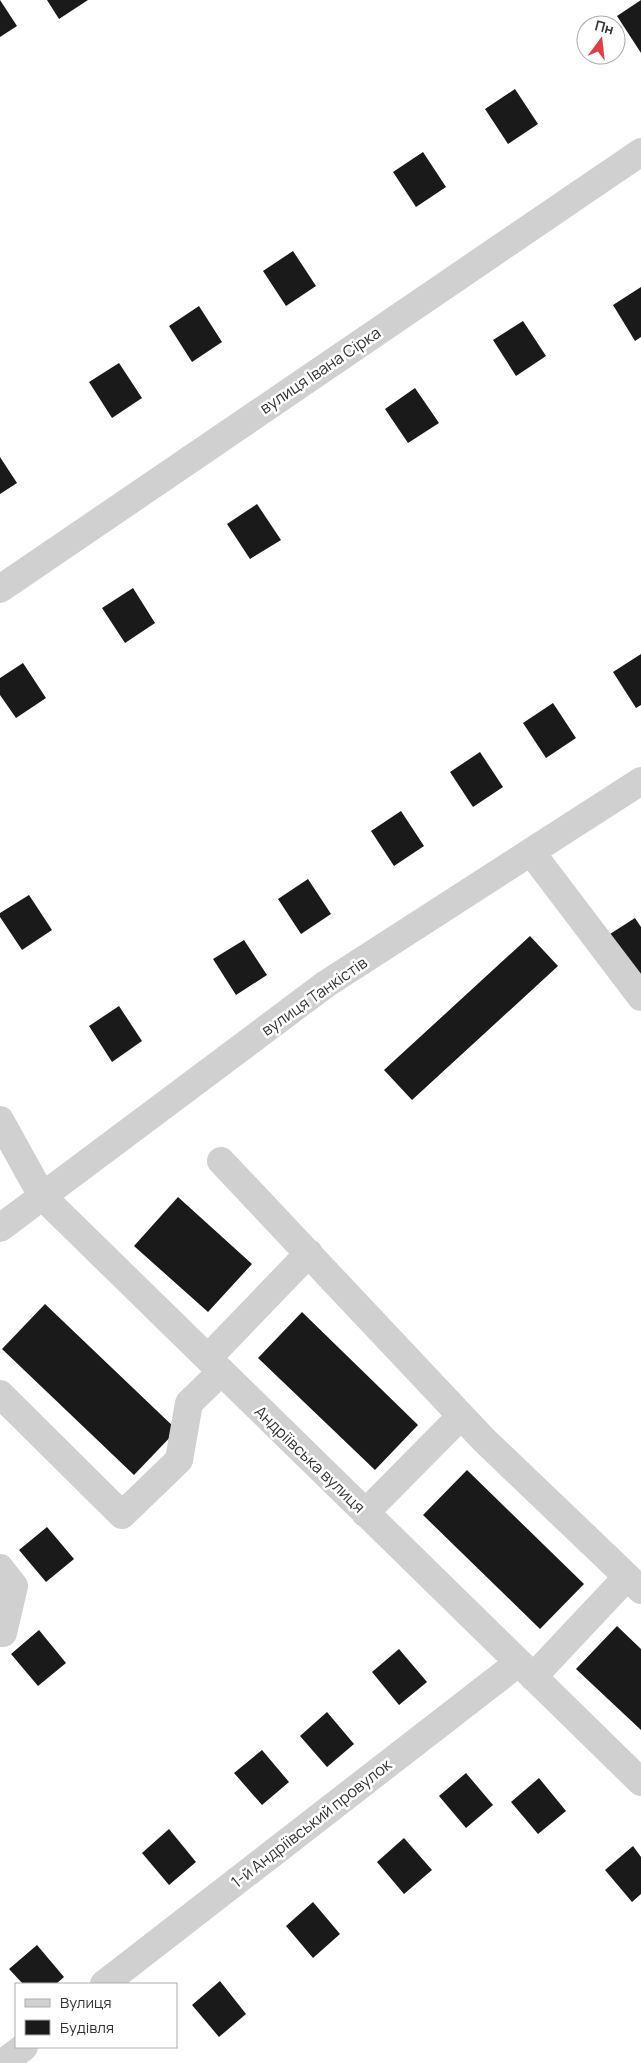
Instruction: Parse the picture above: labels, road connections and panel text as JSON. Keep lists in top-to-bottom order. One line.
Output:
{"streets":{"street":["вулиця Івана Сірка","вулиця Танкістів","Андріївська вулиця","1-й Андріївський провулок"]},"crossings":[["вулиця Танкістів","Андріївська вулиця"],["Андріївська вулиця","1-й Андріївський провулок"]],"legend":["Вулиця","Будівля"],"north":"top"}
